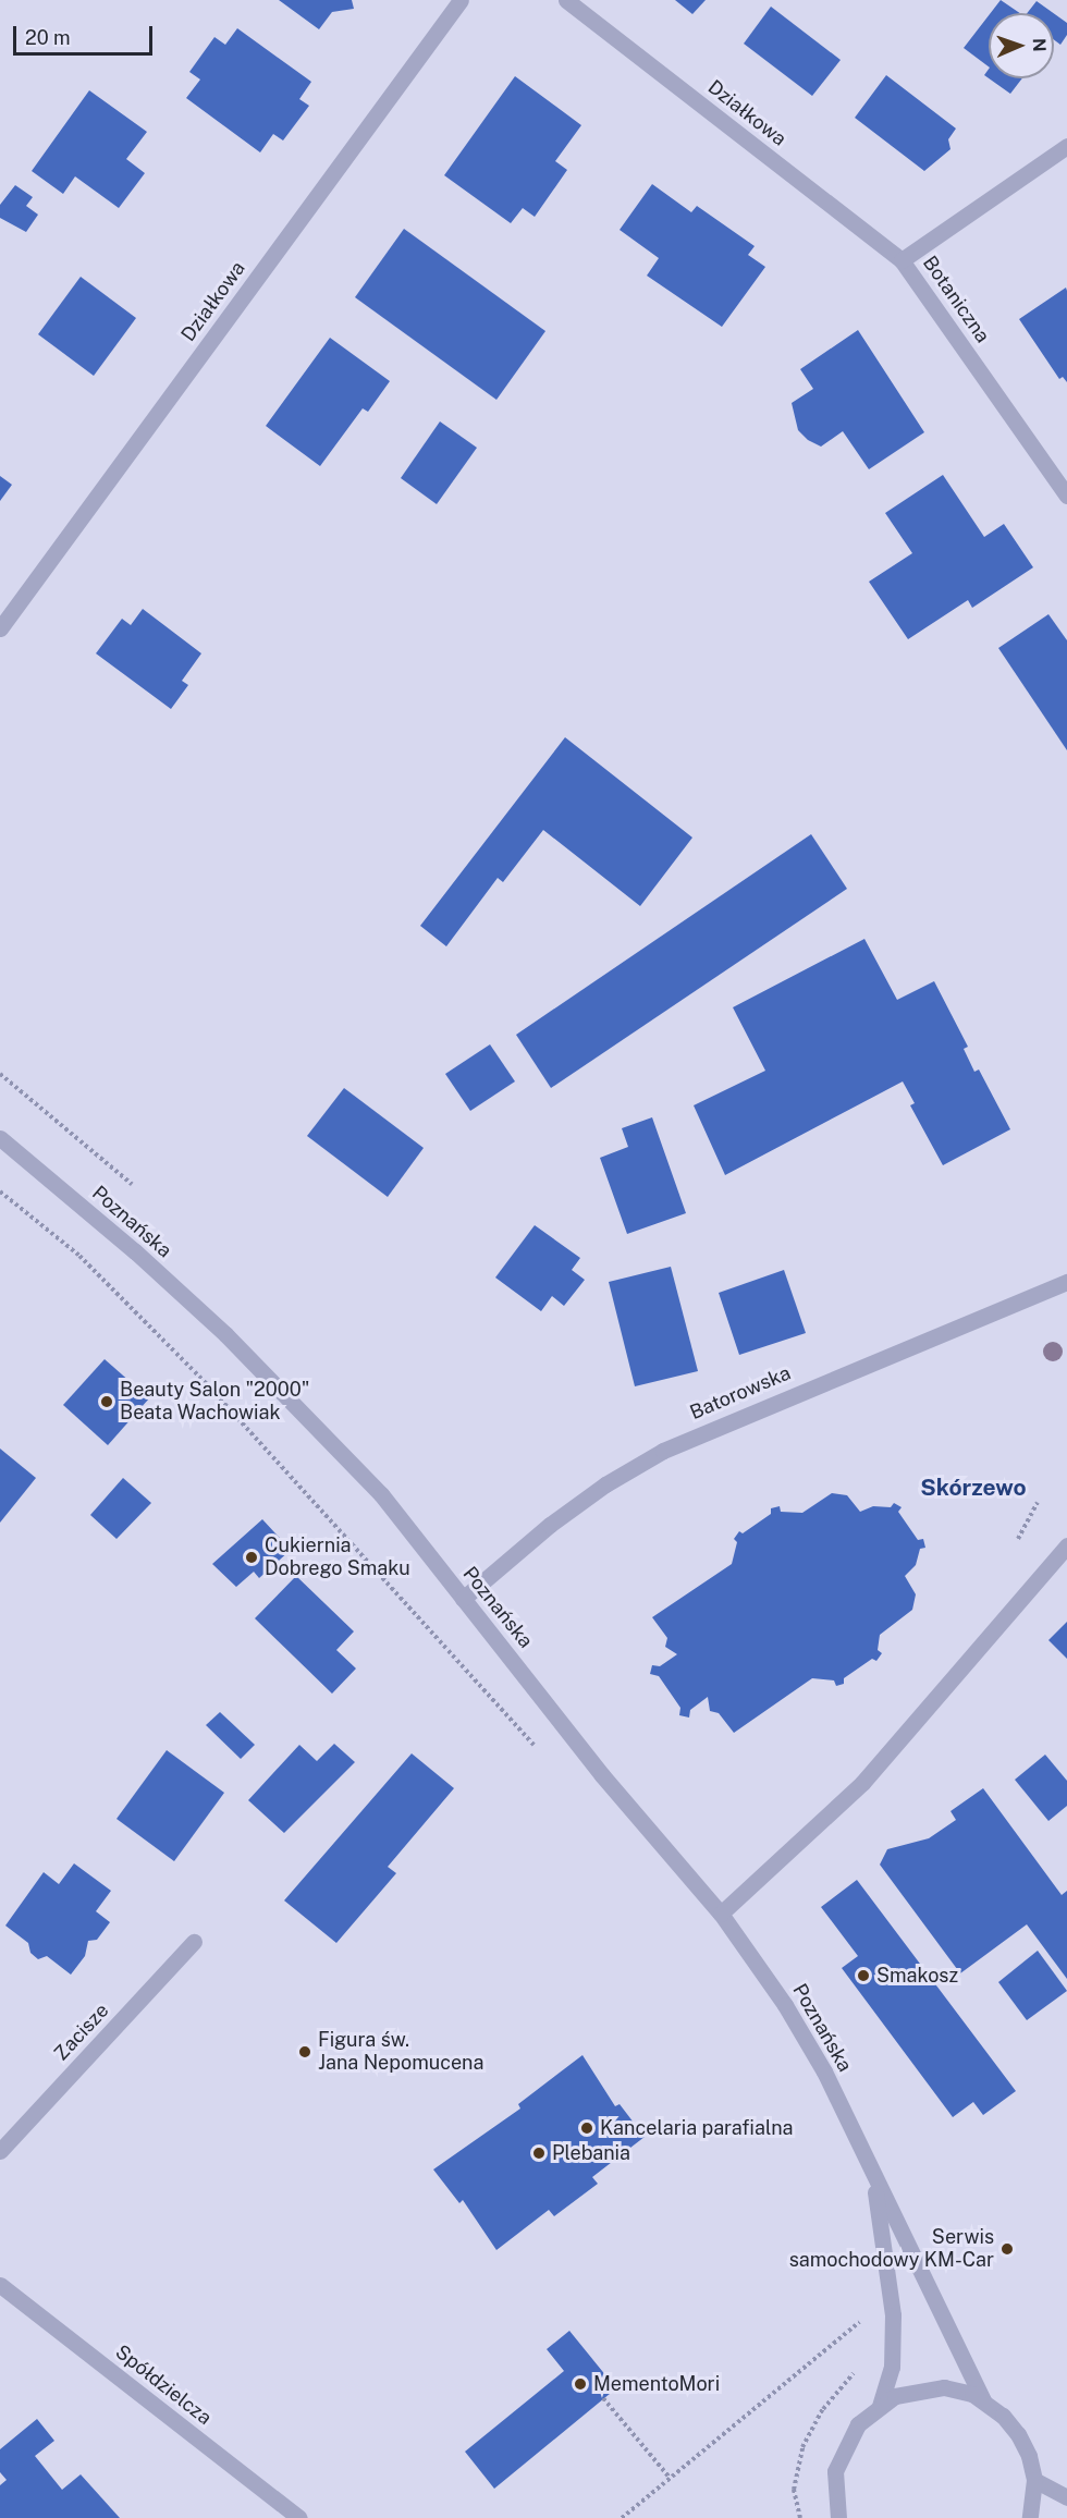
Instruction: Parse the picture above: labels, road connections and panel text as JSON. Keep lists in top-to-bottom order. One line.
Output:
{"streets":{"street":["Działkowa","Botaniczna","Poznańska","Batorowska","Zacisze","Spółdzielcza"]},"crossings":[["Działkowa","Botaniczna"],["Poznańska","Batorowska"]],"districts":["Skórzewo"],"places":["Beauty Salon \"2000\" Beata Wachowiak","Cukiernia Dobrego Smaku","Smakosz","Figura św. Jana Nepomucena","Kancelaria parafialna","Plebania","Serwis samochodowy KM-Car","MementoMori"],"scale_bar":"20 m","north":"right"}
